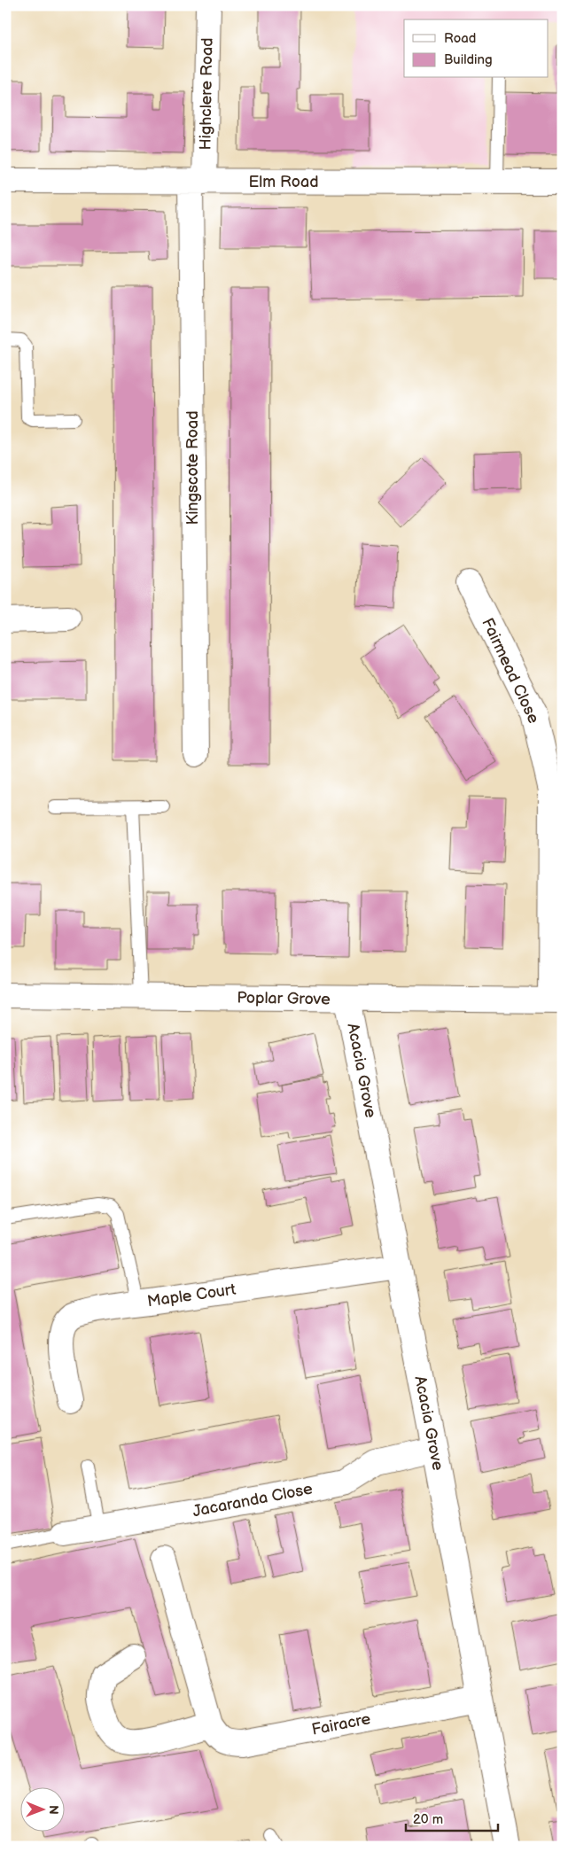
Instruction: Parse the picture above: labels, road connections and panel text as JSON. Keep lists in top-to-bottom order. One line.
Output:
{"streets":{"street":["Highclere Road","Elm Road","Kingscote Road","Fairmead Close","Poplar Grove","Acacia Grove","Maple Court","Jacaranda Close","Fairacre"]},"crossings":[["Highclere Road","Elm Road"],["Highclere Road","Kingscote Road"],["Elm Road","Kingscote Road"],["Fairmead Close","Poplar Grove"],["Poplar Grove","Acacia Grove"],["Acacia Grove","Maple Court"],["Acacia Grove","Jacaranda Close"],["Acacia Grove","Fairacre"]],"legend":["Road","Building"],"scale_bar":"20 m","north":"right"}
